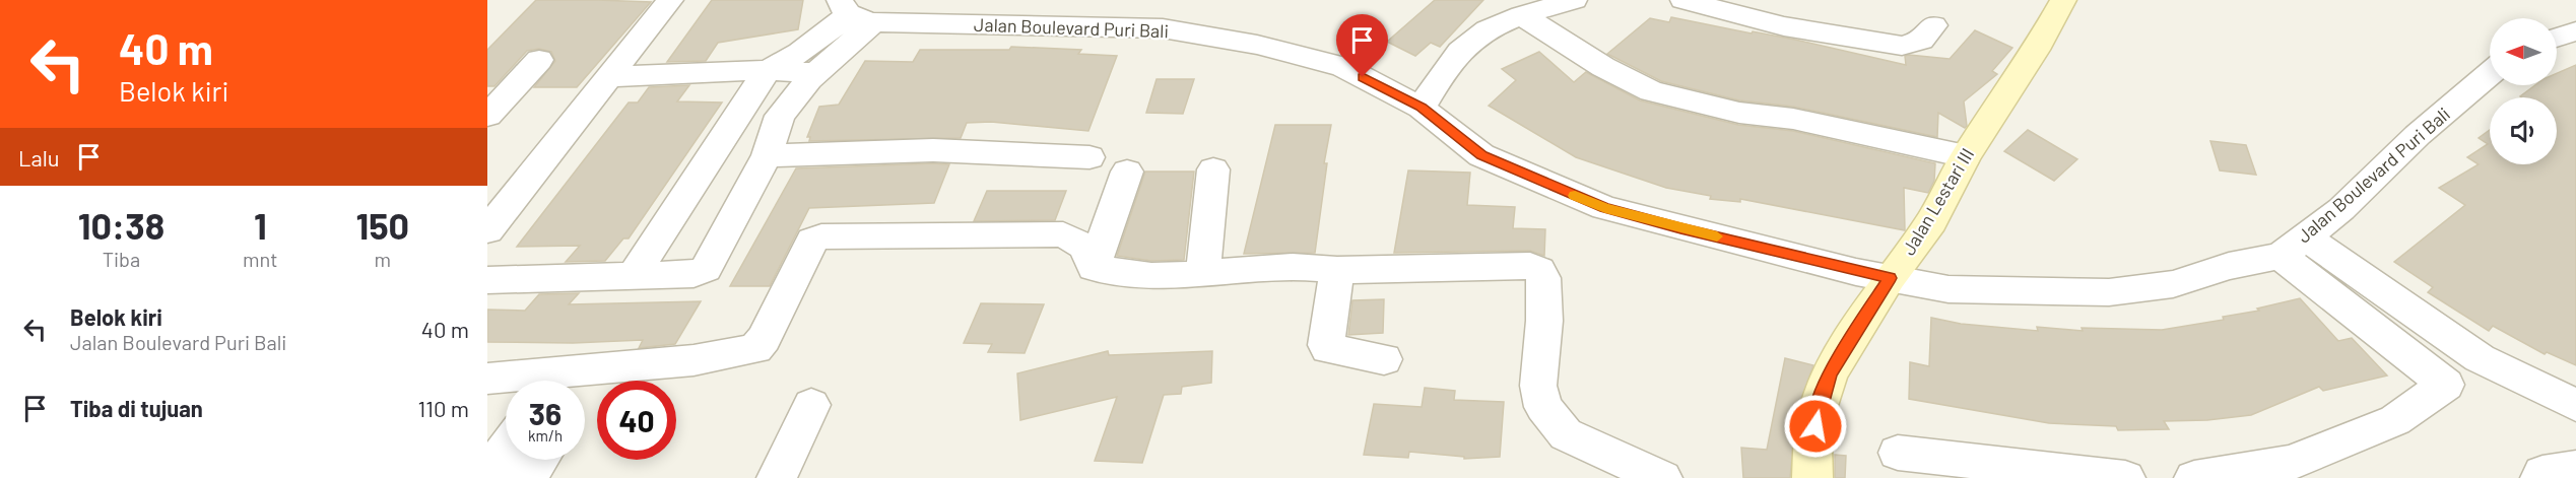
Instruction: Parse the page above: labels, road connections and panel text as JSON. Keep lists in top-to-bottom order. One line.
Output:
{"streets":{"street":["Jalan Boulevard Puri Bali","Jalan Lestari III"]},"crossings":[["Jalan Boulevard Puri Bali","Jalan Lestari III"]],"north":"left","page":{"turn":["40 m","Belok kiri"],"then":"Lalu","eta":["10:38","Tiba","1","mnt","150","m"],"list":[{"name":"Belok kiri","note":"Jalan Boulevard Puri Bali","value":"40 m"},{"name":"Tiba di tujuan","value":"110 m"}],"speed":"36 km/h","limit":"40"}}
